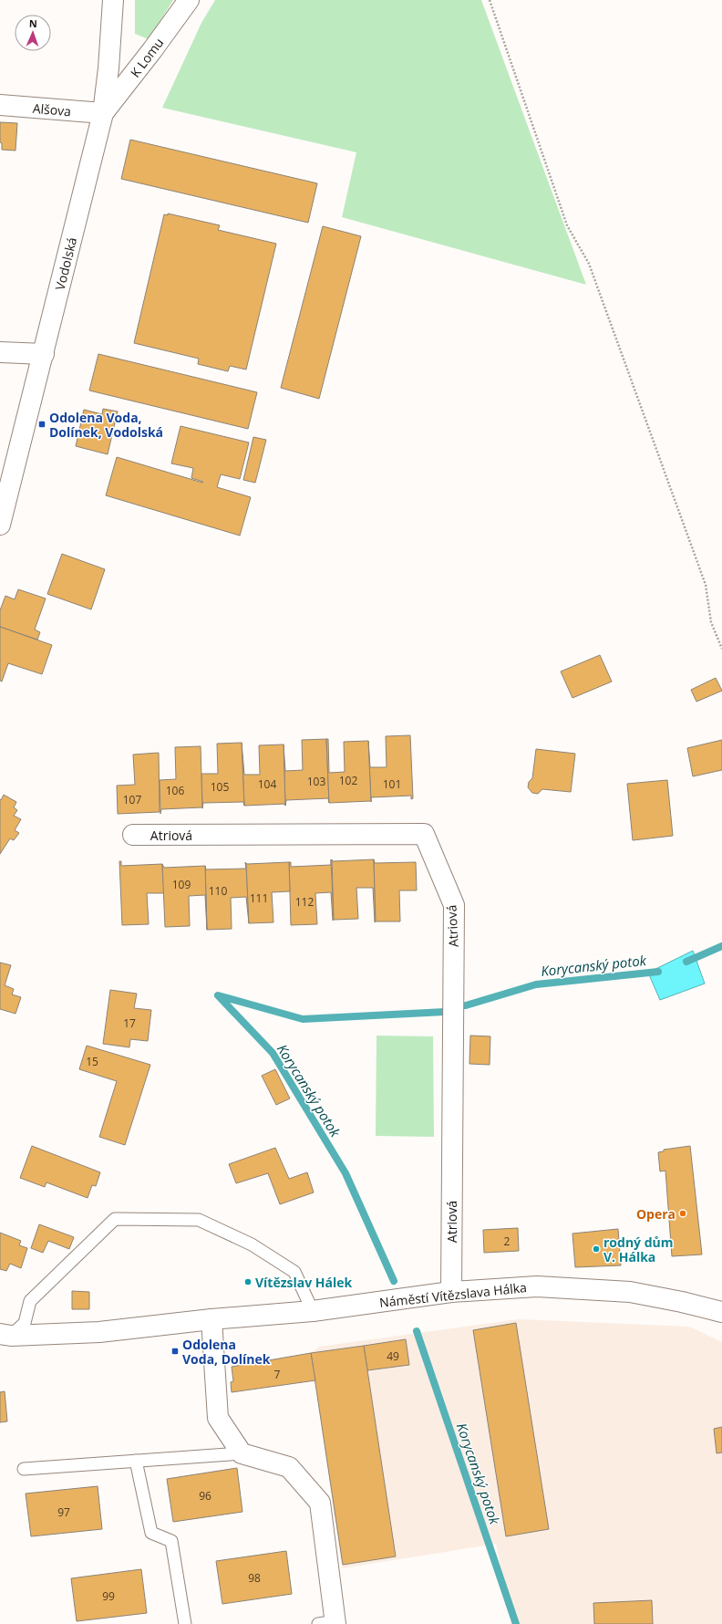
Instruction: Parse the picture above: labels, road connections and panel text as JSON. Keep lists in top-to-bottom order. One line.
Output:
{"streets":{"street":["K Lomu","Alšova","Vodolská","Atriová","Náměstí Vítězslava Hálka"]},"crossings":[["K Lomu","Alšova"],["K Lomu","Vodolská"],["Alšova","Vodolská"],["Atriová","Náměstí Vítězslava Hálka"]],"water":["Korycanský potok"],"places":{"transit":["Odolena Voda, Dolínek, Vodolská","Odolena Voda, Dolínek"],"other":["Opera","rodný dům V. Hálka","Vítězslav Hálek"]},"house_numbers":["102","103","104","101","105","106","107","109","110","111","112","17","15","2","49","7","96","97","98","99"],"north":"top"}
